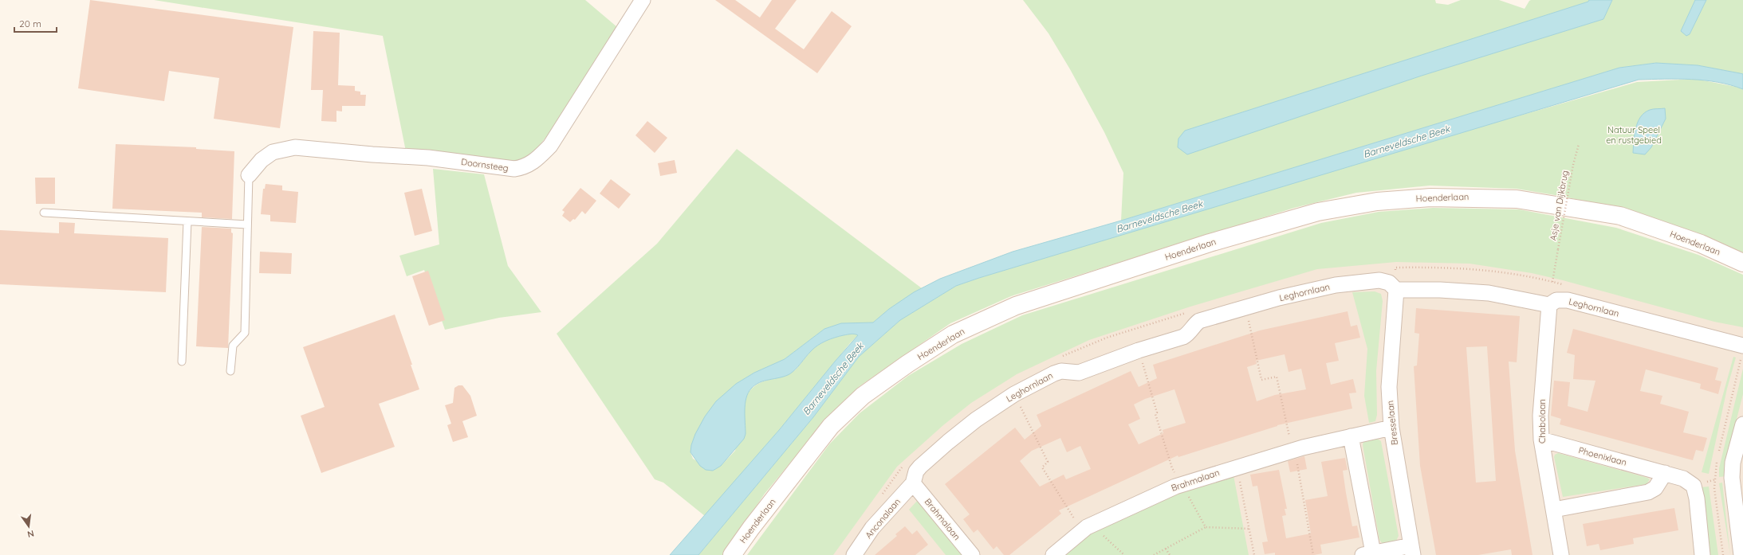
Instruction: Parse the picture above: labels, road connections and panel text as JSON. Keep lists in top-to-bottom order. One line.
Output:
{"streets":{"street":["Doornsteeg","Hoenderlaan","Leghornlaan","Chabolaan","Bresselaan","Phoenixlaan","Brahmalaan","Anconalaan"],"path":["Asje van Dijkbrug"]},"crossings":[["Leghornlaan","Chabolaan"],["Leghornlaan","Bresselaan"],["Leghornlaan","Brahmalaan"],["Leghornlaan","Anconalaan"],["Chabolaan","Phoenixlaan"],["Bresselaan","Brahmalaan"],["Brahmalaan","Anconalaan"]],"water":["Barneveldsche Beek"],"parks":["Natuur Speel en rustgebied"],"scale_bar":"20 m","north":"bottom"}
